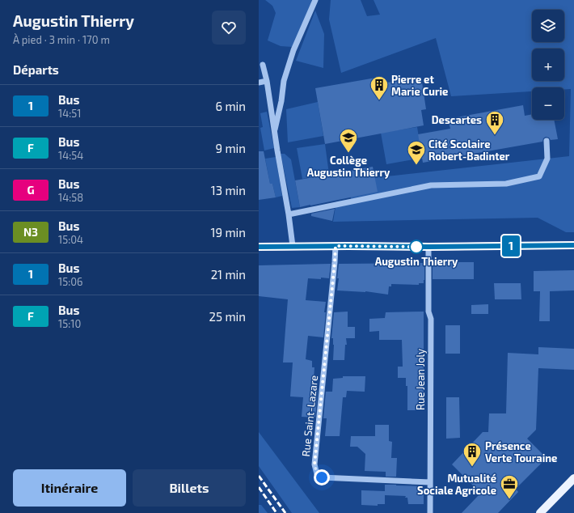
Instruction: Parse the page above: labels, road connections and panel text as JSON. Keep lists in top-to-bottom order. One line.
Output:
{"streets":{"street":["Rue Jean Joly","Rue Saint-Lazare"]},"crossings":[["Rue Jean Joly","Rue Saint-Lazare"]],"places":{"building":["Pierre et Marie Curie","Descartes","Présence Verte Touraine"],"school or university":["Collège Augustin Thierry","Cité Scolaire Robert-Badinter"],"other":["Augustin Thierry"],"office":["Mutualité Sociale Agricole"]},"lines":["bus line 1"],"page":{"heading":[["Augustin Thierry","À pied · 3 min · 170 m"],"Départs"],"on_map":"1","map_buttons":["+","−"],"list":[{"mark":"1","name":"Bus","note":"14:51","value":"6 min"},{"mark":"F","name":"Bus","note":"14:54","value":"9 min"},{"mark":"G","name":"Bus","note":"14:58","value":"13 min"},{"mark":"N3","name":"Bus","note":"15:04","value":"19 min"},{"mark":"1","name":"Bus","note":"15:06","value":"21 min"},{"mark":"F","name":"Bus","note":"15:10","value":"25 min"}],"buttons":["Itinéraire","Billets"]}}
